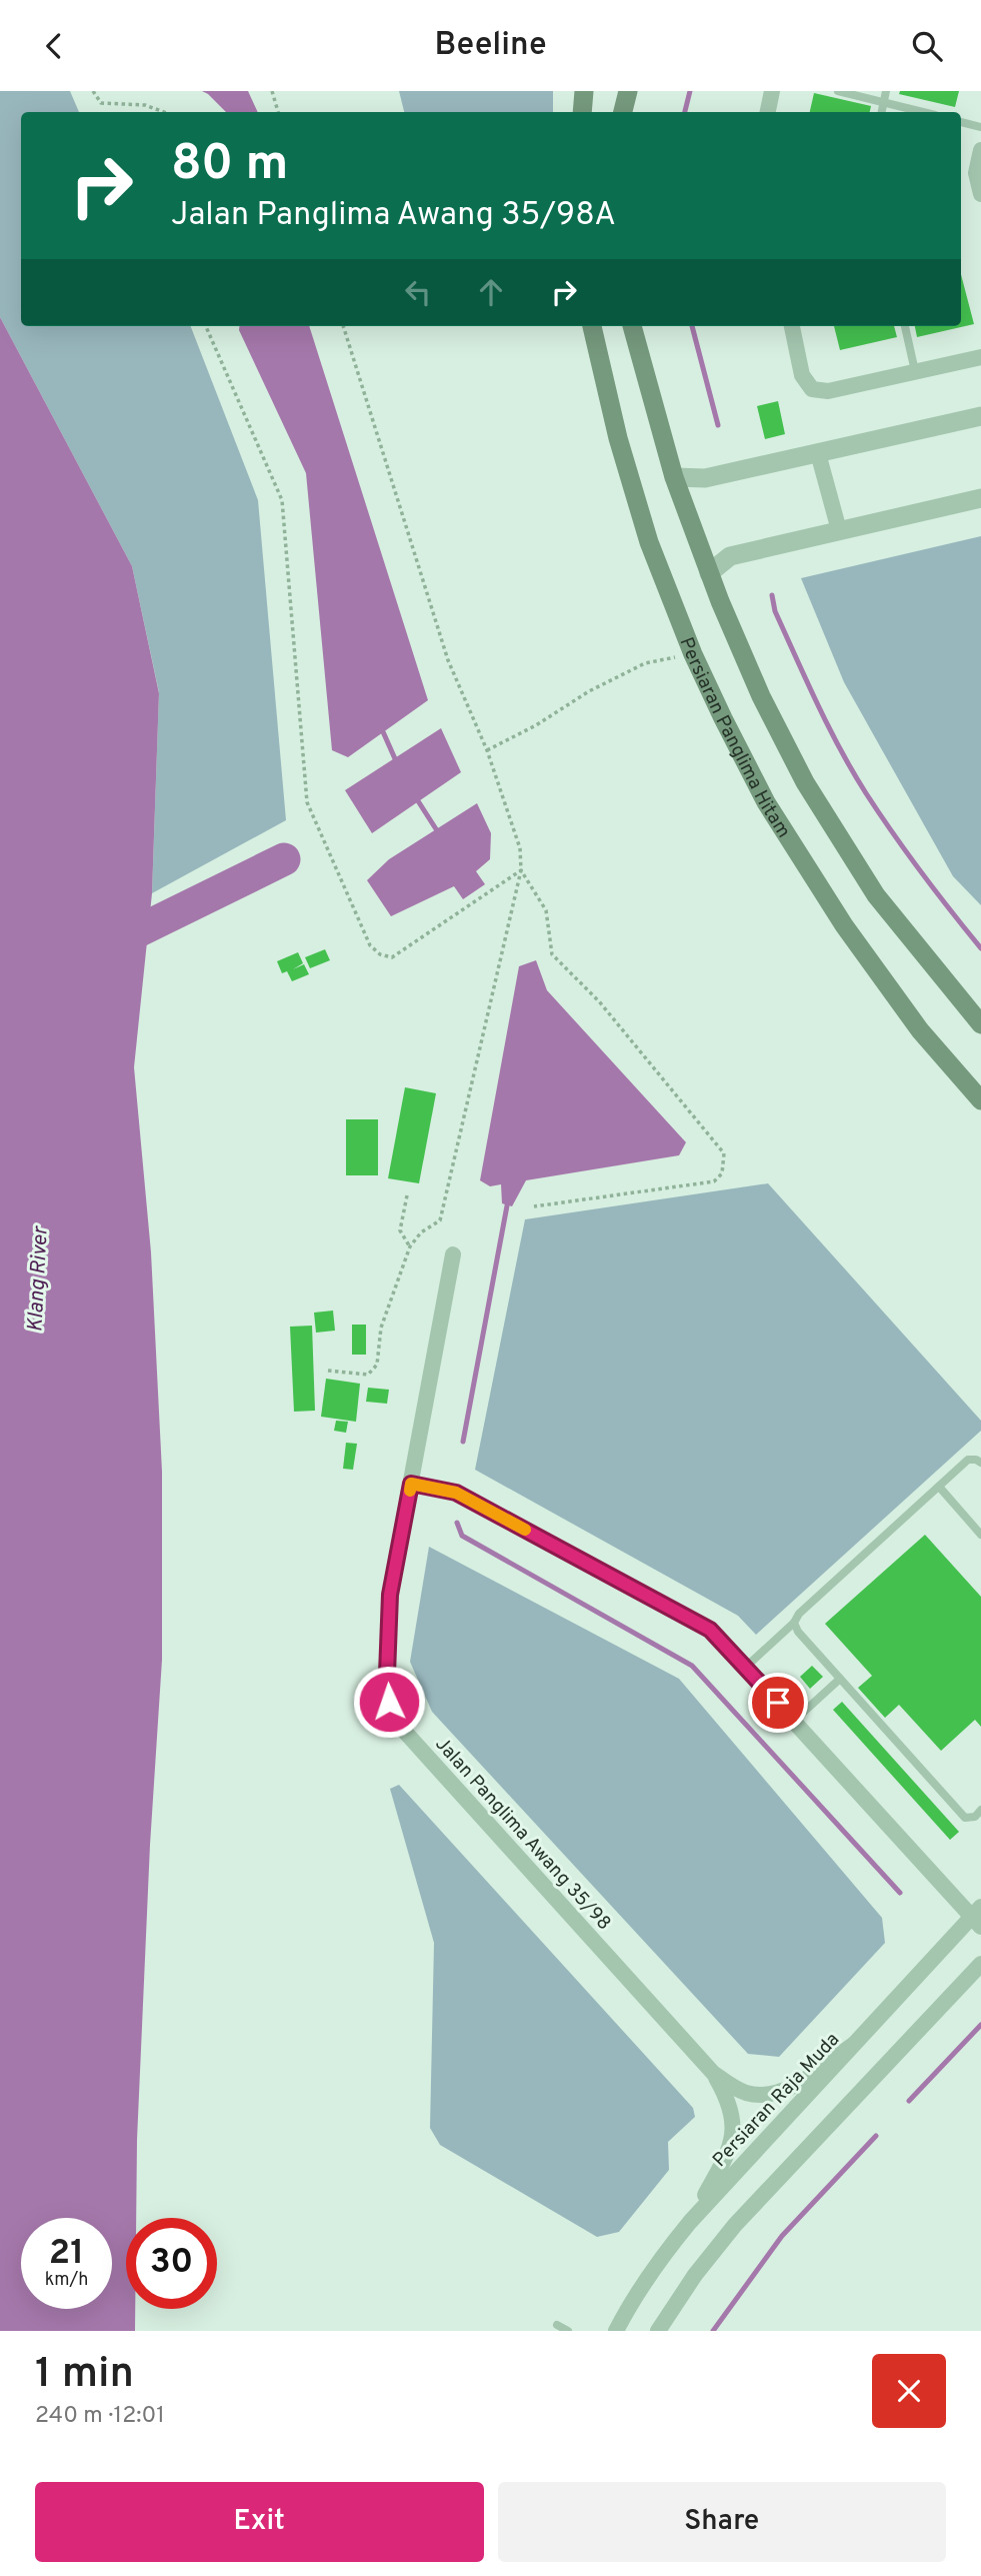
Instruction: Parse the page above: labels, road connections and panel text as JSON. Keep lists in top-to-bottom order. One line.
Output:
{"streets":{"main road":["Persiaran Panglima Hitam"],"street":["Jalan Panglima Awang 35/98","Persiaran Raja Muda"]},"water":["Klang River"],"page":{"header":"Beeline","turn":["80 m","Jalan Panglima Awang 35/98A"],"speed":"21 km/h","limit":"30","heading":["1 min","240 m · 12:01"],"buttons":["Exit","Share"]}}
